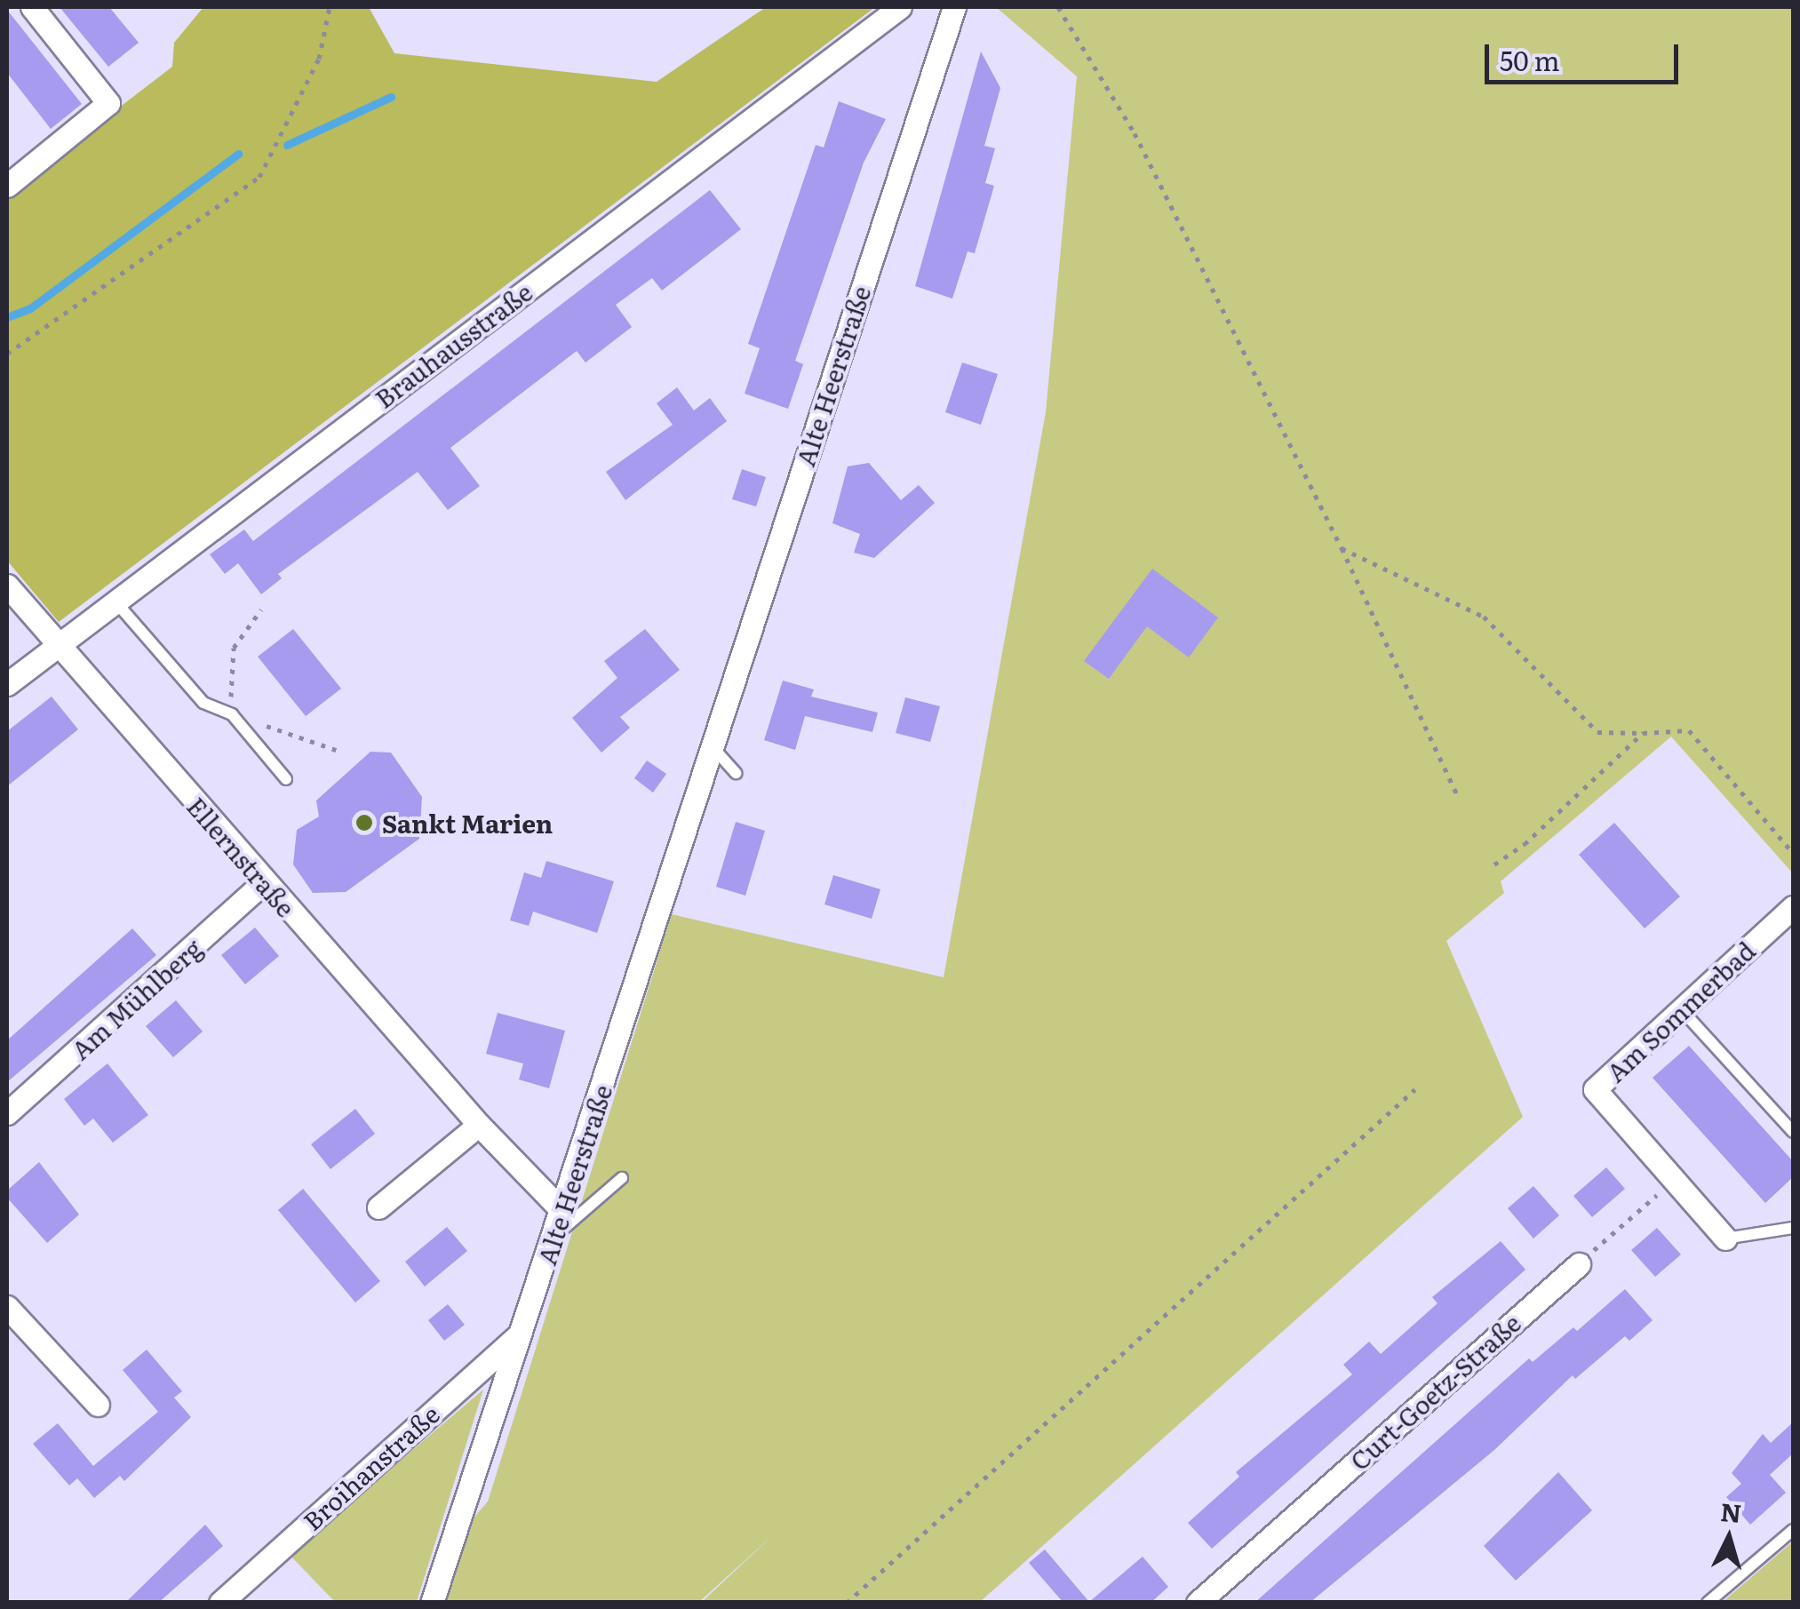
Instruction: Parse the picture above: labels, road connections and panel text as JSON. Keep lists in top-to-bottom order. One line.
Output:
{"streets":{"street":["Brauhausstraße","Alte Heerstraße","Ellernstraße","Am Mühlberg","Am Sommerbad","Curt-Goetz-Straße","Broihanstraße"]},"crossings":[["Brauhausstraße","Ellernstraße"],["Alte Heerstraße","Ellernstraße"],["Alte Heerstraße","Broihanstraße"],["Ellernstraße","Am Mühlberg"]],"places":["Sankt Marien"],"scale_bar":"50 m","north":"top"}
